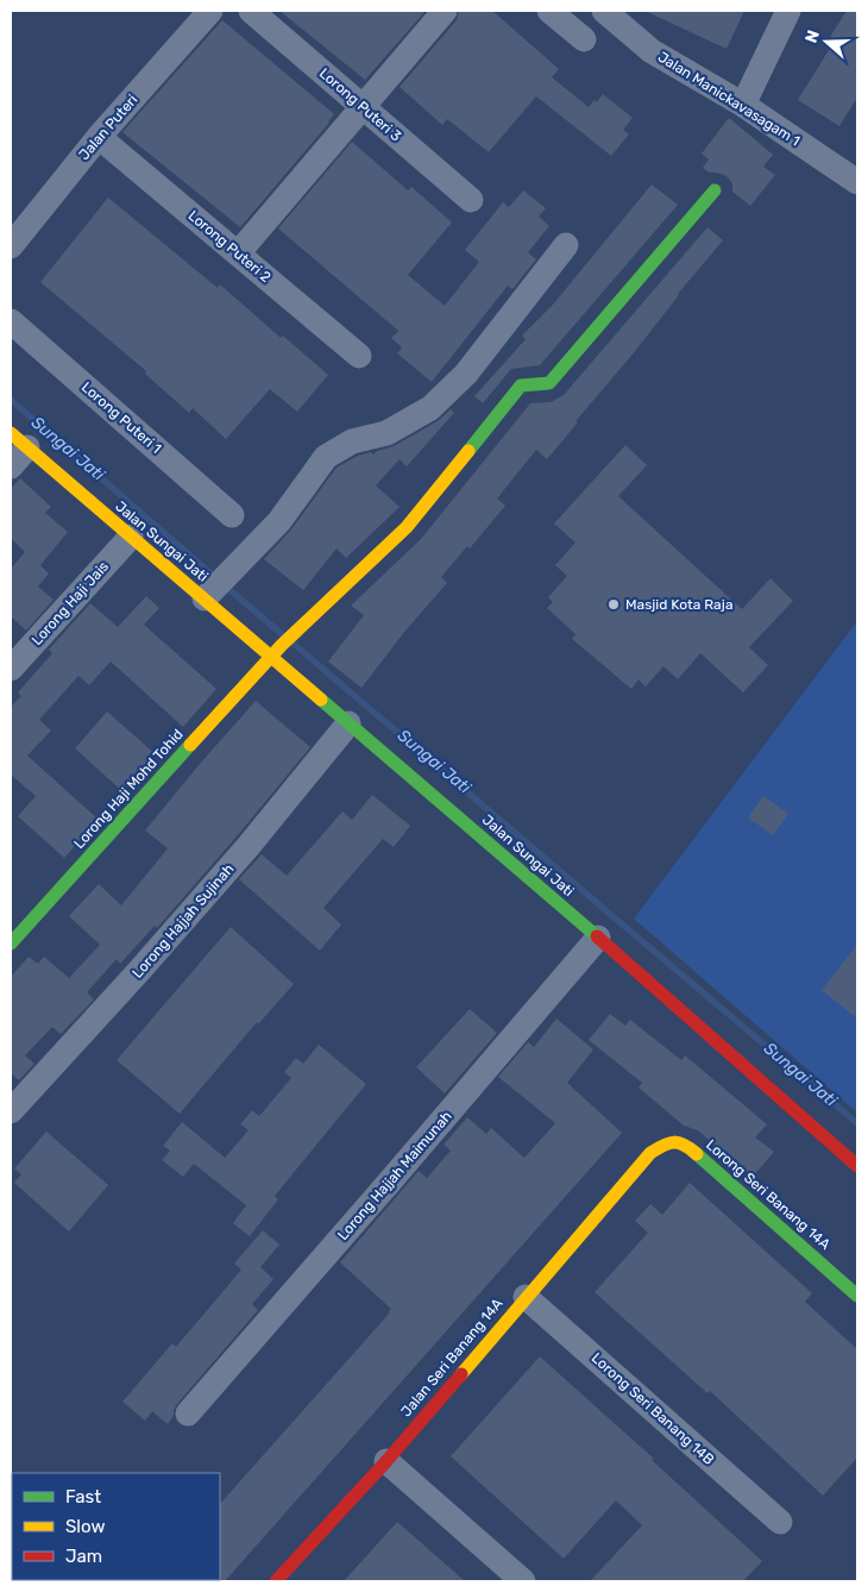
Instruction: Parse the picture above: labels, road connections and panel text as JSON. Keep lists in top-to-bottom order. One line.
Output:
{"streets":{"street":["Jalan Manickavasagam 1","Lorong Puteri 3","Jalan Puteri","Lorong Puteri 2","Lorong Puteri 1","Jalan Sungai Jati","Lorong Haji Jais","Lorong Haji Mohd Tohid","Lorong Hajjah Sujinah","Lorong Hajjah Maimunah","Lorong Seri Banang 14A","Jalan Seri Banang 14A","Lorong Seri Banang 14B"]},"crossings":[["Jalan Puteri","Lorong Puteri 2"],["Jalan Sungai Jati","Lorong Haji Jais"],["Jalan Sungai Jati","Lorong Haji Mohd Tohid"],["Jalan Sungai Jati","Lorong Hajjah Sujinah"],["Jalan Sungai Jati","Lorong Hajjah Maimunah"],["Lorong Seri Banang 14A","Jalan Seri Banang 14A"],["Jalan Seri Banang 14A","Lorong Seri Banang 14B"]],"water":["Sungai Jati"],"places":["Masjid Kota Raja"],"legend":["Fast","Slow","Jam"],"north":"left"}
